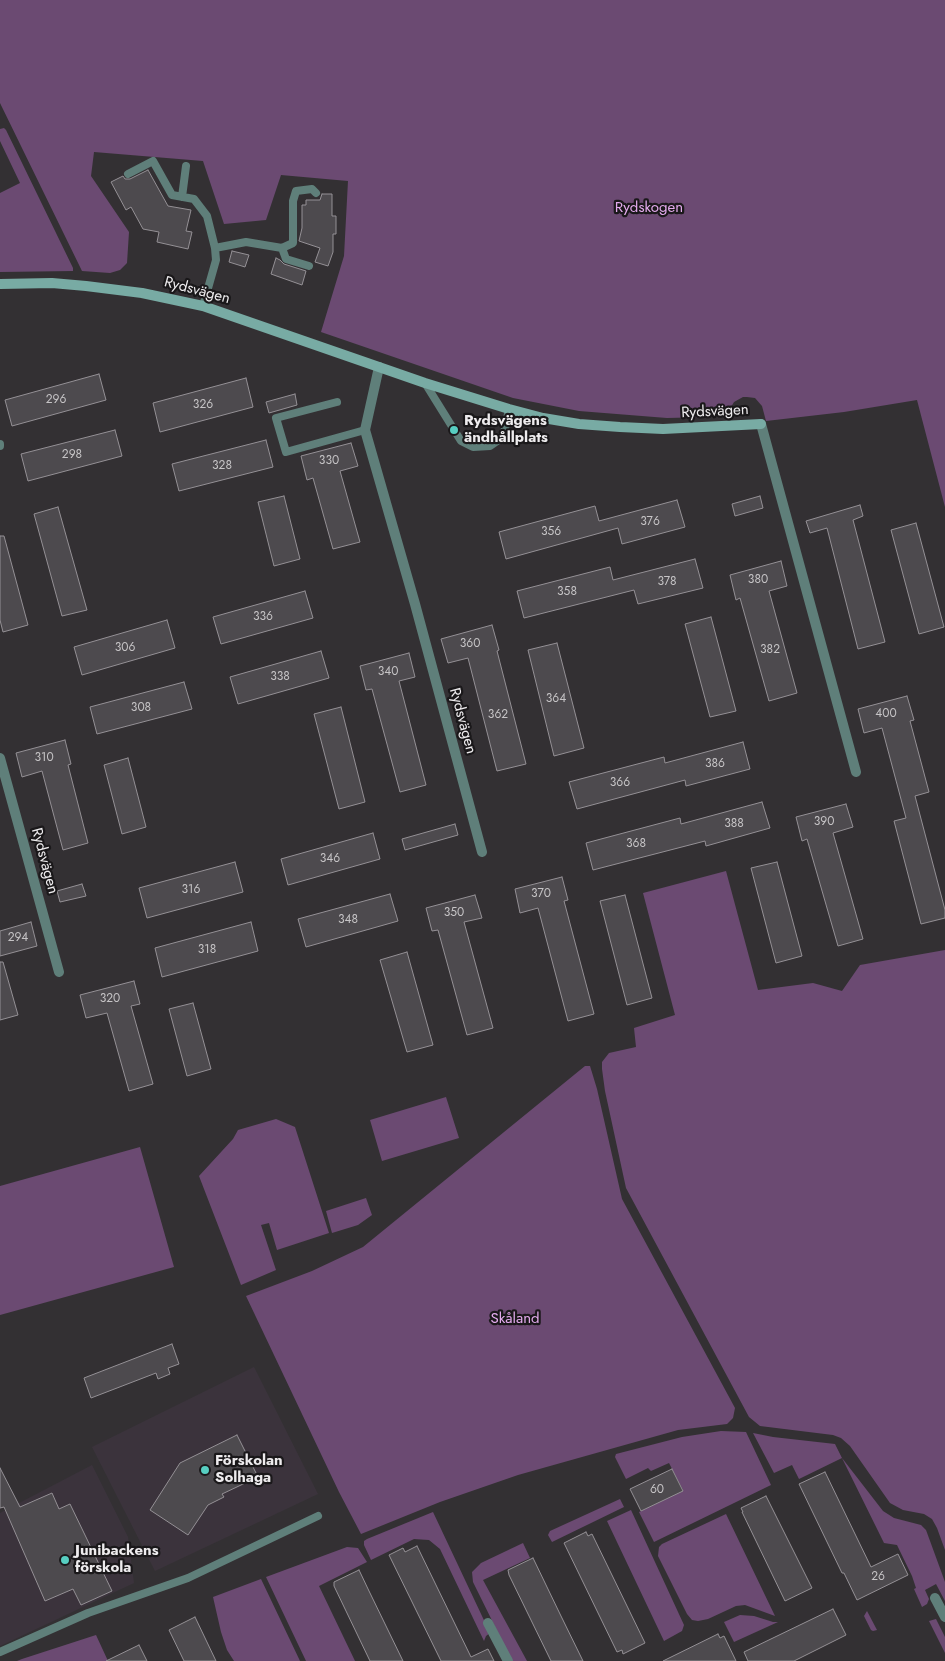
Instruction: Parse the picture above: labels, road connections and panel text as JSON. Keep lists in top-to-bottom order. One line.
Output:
{"streets":{"street":["Rydsvägen"]},"parks":["Rydskogen","Skåland"],"places":["Rydsvägens ändhållplats","Förskolan Solhaga","Junibackens förskola"],"house_numbers":["296","326","298","330","328","376","356","380","378","358","336","360","306","382","340","338","364","308","400","362","310","386","366","390","388","368","346","316","370","350","348","294","318","320","60","26"]}
